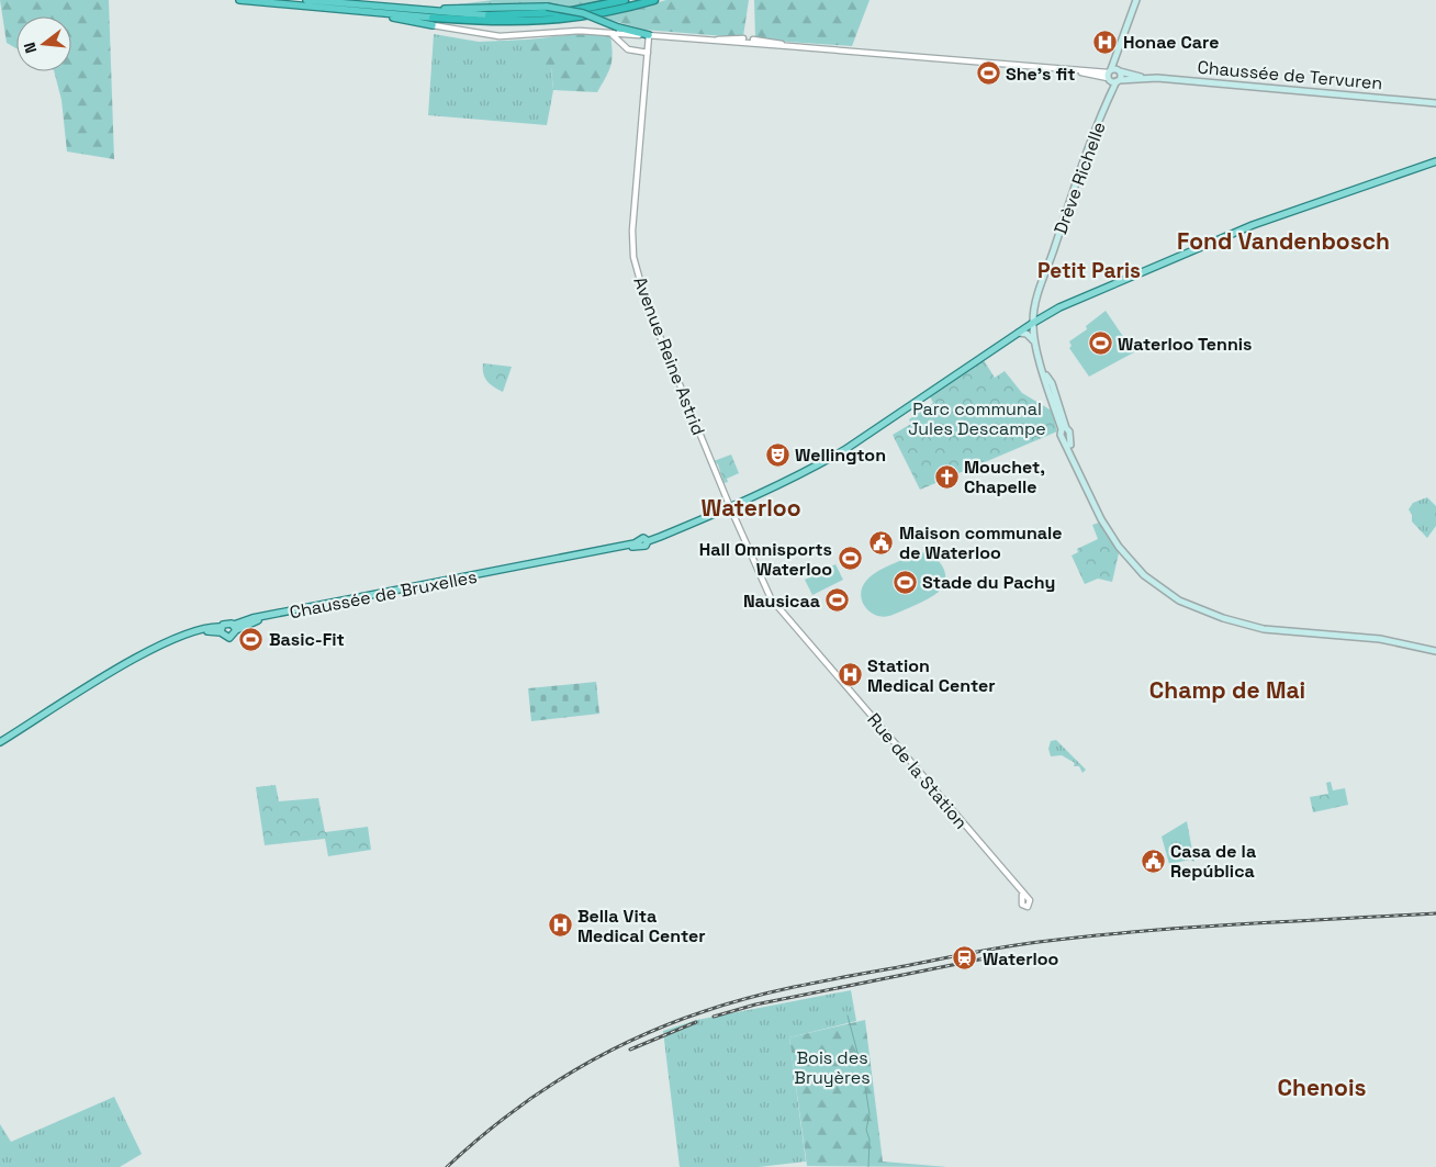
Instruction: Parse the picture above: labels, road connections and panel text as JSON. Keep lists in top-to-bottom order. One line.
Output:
{"streets":{"main road":["Chaussée de Tervuren","Drève Richelle","Chaussée de Bruxelles"],"street":["Avenue Reine Astrid","Rue de la Station"]},"crossings":[["Chaussée de Tervuren","Drève Richelle"],["Drève Richelle","Chaussée de Bruxelles"],["Avenue Reine Astrid","Chaussée de Bruxelles"],["Avenue Reine Astrid","Rue de la Station"],["Chaussée de Bruxelles","Rue de la Station"]],"districts":["Fond Vandenbosch","Petit Paris","Waterloo","Champ de Mai","Chenois"],"parks":["Parc communal Jules Descampe","Bois des Bruyères"],"places":{"hospital":["Honae Care","Station Medical Center","Bella Vita Medical Center"],"sports":["She's fit","Waterloo Tennis","Hall Omnisports Waterloo","Stade du Pachy","Nausicaa","Basic-Fit"],"theatre":["Wellington"],"church":["Mouchet, Chapelle"],"public building":["Maison communale de Waterloo","Casa de la República"],"station":["Waterloo"]},"north":"left"}
